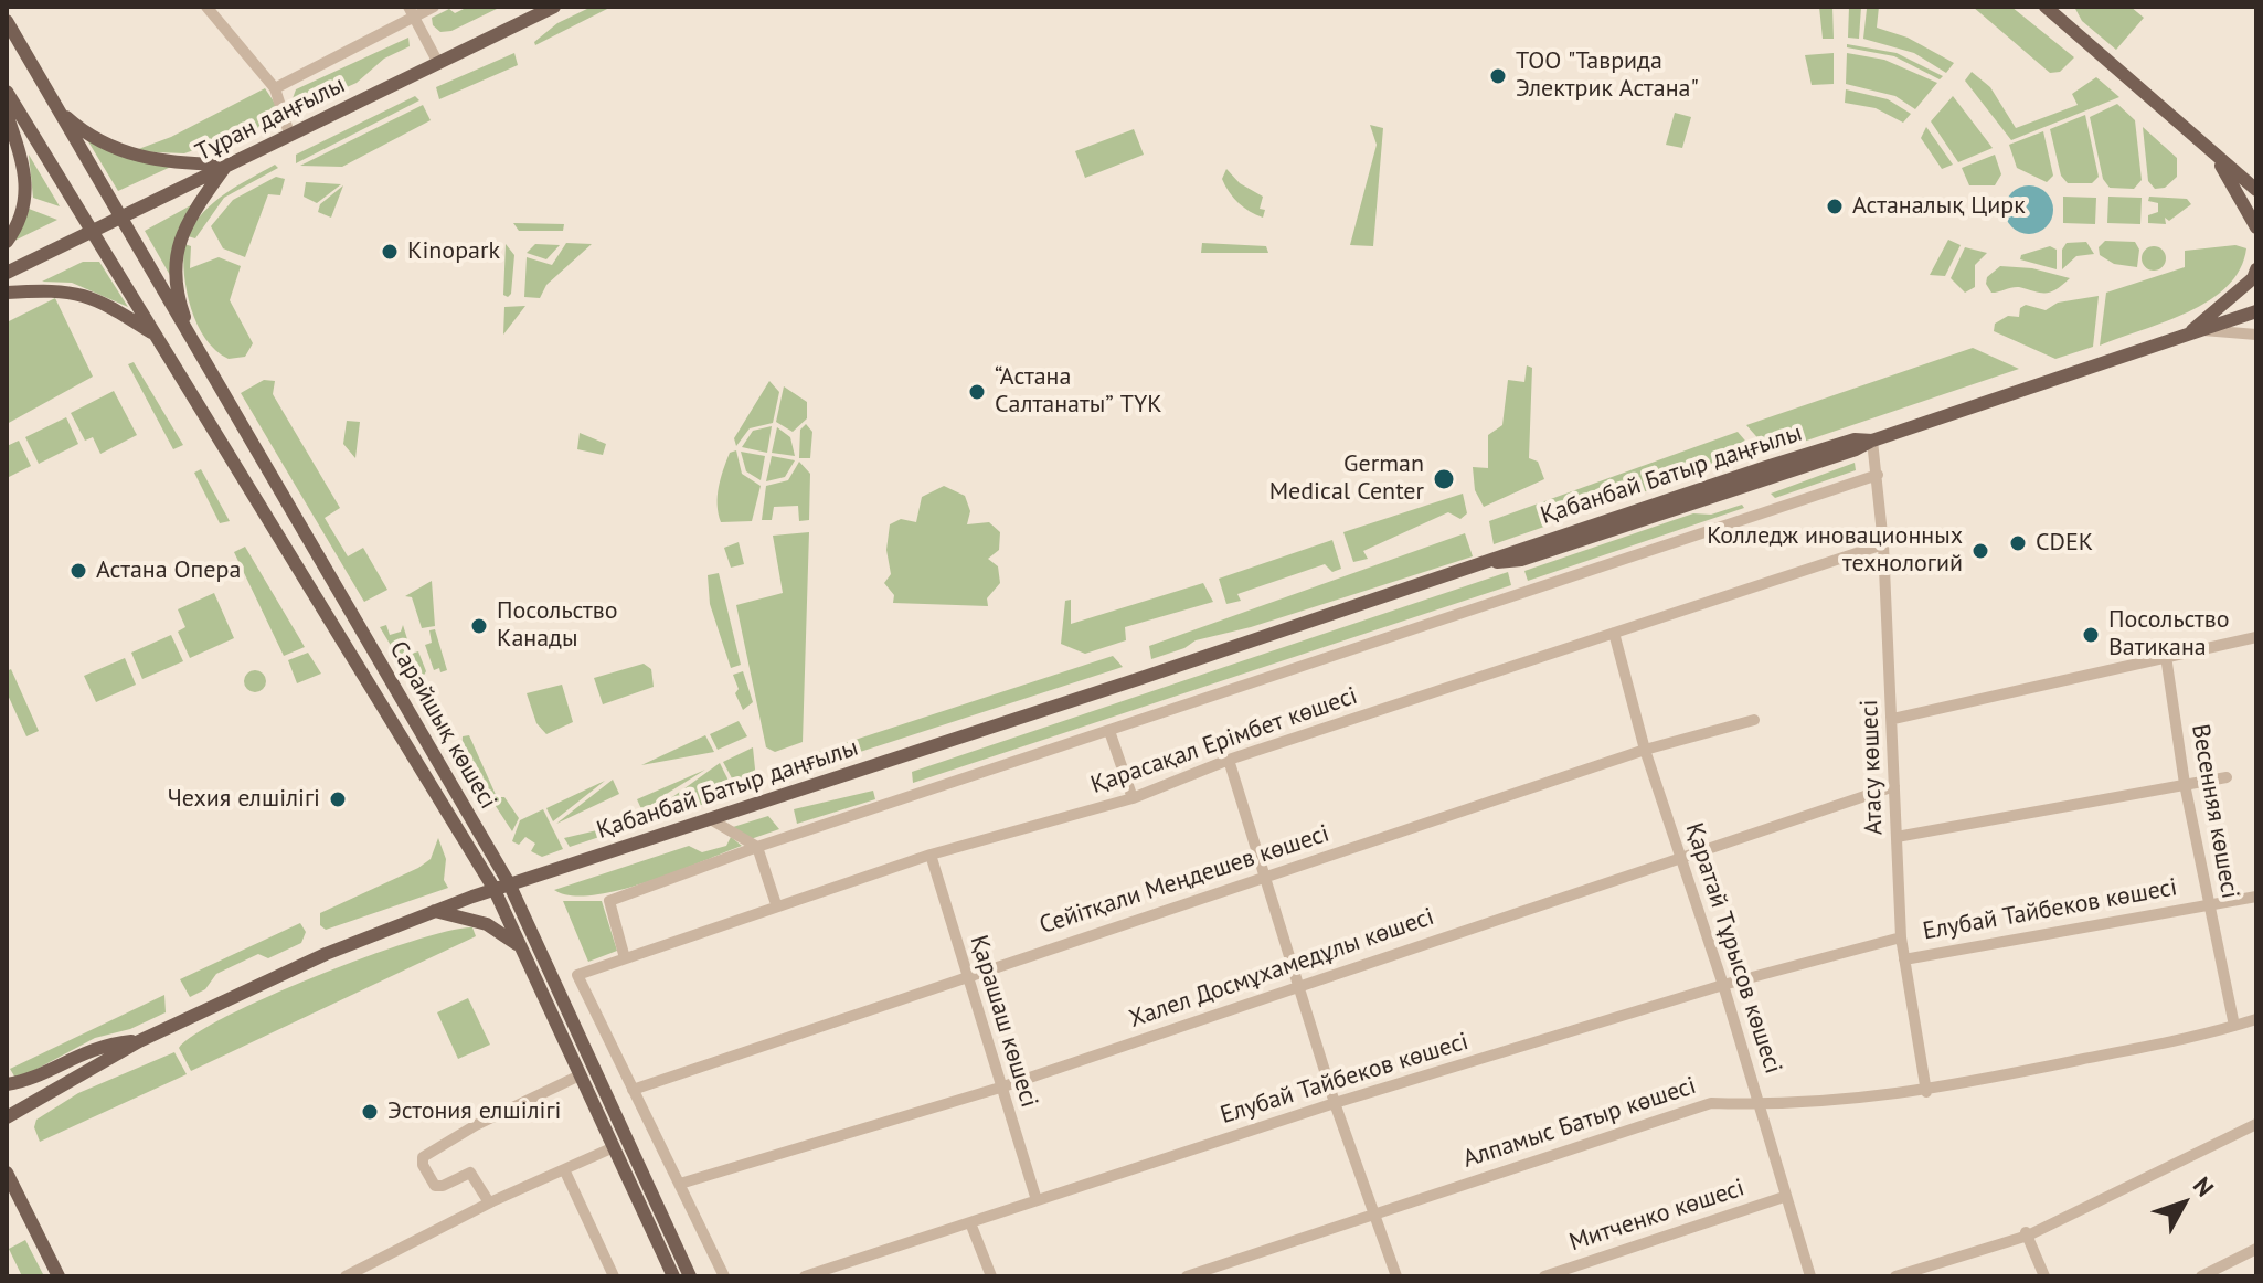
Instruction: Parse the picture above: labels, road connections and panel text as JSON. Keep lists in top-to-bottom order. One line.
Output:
{"streets":{"main road":["Тұран даңғылы","Қабанбай Батыр даңғылы","Сарайшық көшесі"],"street":["Қарасақал Ерімбет көшесі","Атасу көшесі","Весенняя көшесі","Сейітқали Меңдешев көшесі","Елубай Тайбеков көшесі","Қаратай Тұрысов көшесі","Халел Досмұхамедұлы көшесі","Қарашаш көшесі","Алпамыс Батыр көшесі","Митченко көшесі"]},"crossings":[["Тұран даңғылы","Сарайшық көшесі"],["Қабанбай Батыр даңғылы","Сарайшық көшесі"],["Қабанбай Батыр даңғылы","Атасу көшесі"],["Қарасақал Ерімбет көшесі","Атасу көшесі"],["Қарасақал Ерімбет көшесі","Сейітқали Меңдешев көшесі"],["Қарасақал Ерімбет көшесі","Қаратай Тұрысов көшесі"],["Қарасақал Ерімбет көшесі","Қарашаш көшесі"],["Атасу көшесі","Елубай Тайбеков көшесі"],["Атасу көшесі","Халел Досмұхамедұлы көшесі"],["Атасу көшесі","Алпамыс Батыр көшесі"],["Весенняя көшесі","Елубай Тайбеков көшесі"],["Весенняя көшесі","Алпамыс Батыр көшесі"],["Сейітқали Меңдешев көшесі","Қаратай Тұрысов көшесі"],["Сейітқали Меңдешев көшесі","Қарашаш көшесі"],["Елубай Тайбеков көшесі","Қаратай Тұрысов көшесі"],["Елубай Тайбеков көшесі","Қарашаш көшесі"],["Қаратай Тұрысов көшесі","Халел Досмұхамедұлы көшесі"],["Қаратай Тұрысов көшесі","Алпамыс Батыр көшесі"],["Қаратай Тұрысов көшесі","Митченко көшесі"],["Халел Досмұхамедұлы көшесі","Қарашаш көшесі"]],"places":["ТОО \"Таврида Электрик Астана\"","Астаналық Цирк","Kinopark","“Астана Салтанаты” ТҮК","German Medical Center","CDEK","Колледж иновационных технологий","Астана Опера","Посольство Канады","Посольство Ватикана","Чехия елшілігі","Эстония елшілігі"],"north":"top right"}
